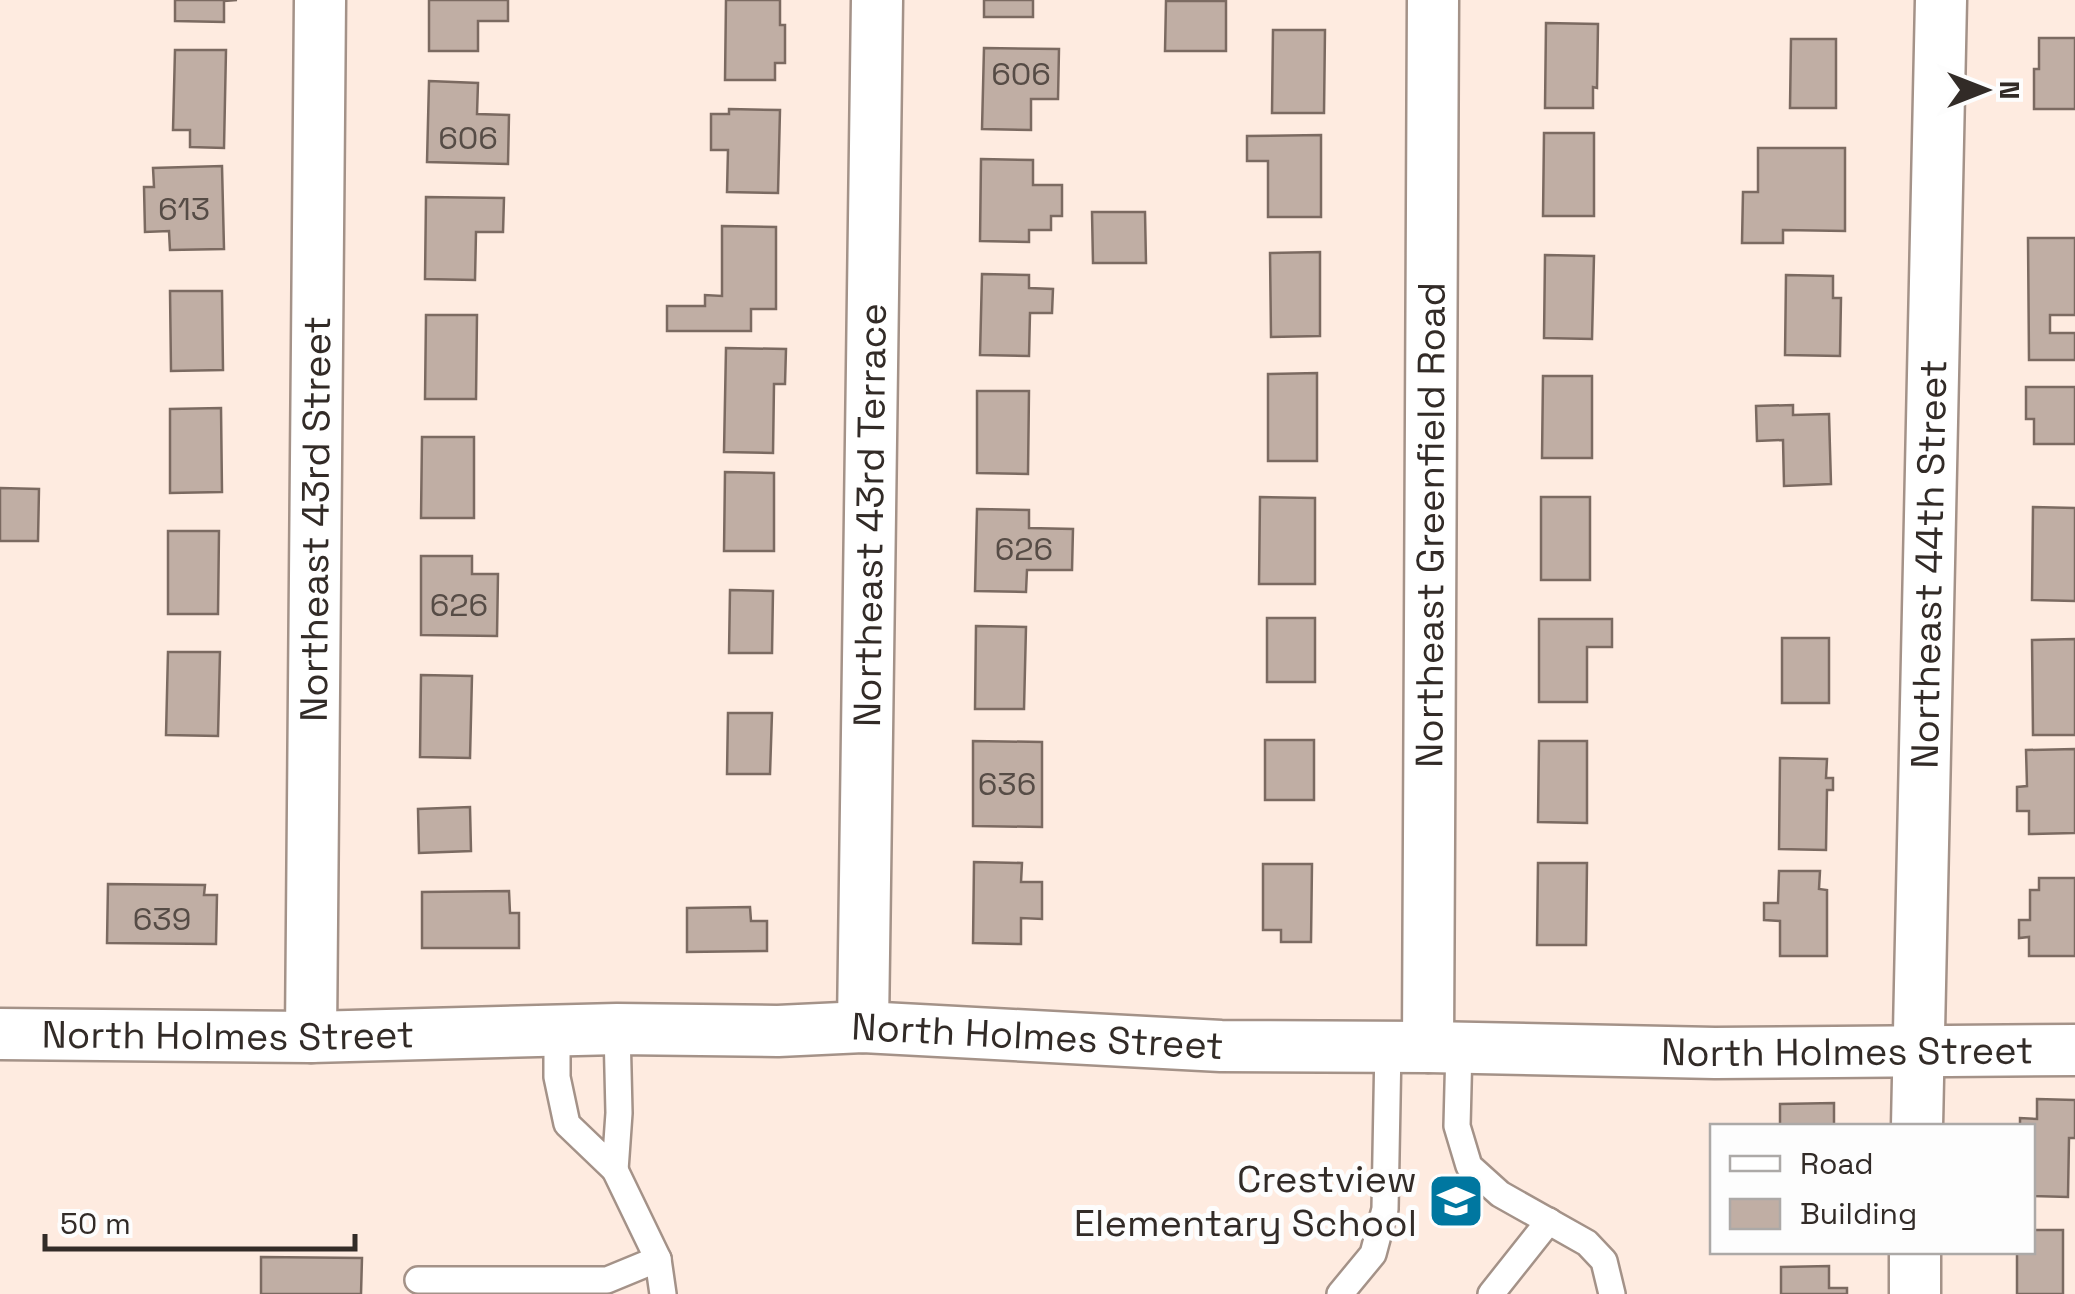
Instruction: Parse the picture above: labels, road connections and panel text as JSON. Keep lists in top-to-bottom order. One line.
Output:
{"streets":{"street":["Northeast 43rd Terrace","Northeast 43rd Street","Northeast Greenfield Road","Northeast 44th Street","North Holmes Street"]},"crossings":[["Northeast 43rd Terrace","North Holmes Street"],["Northeast 43rd Street","North Holmes Street"],["Northeast Greenfield Road","North Holmes Street"],["Northeast 44th Street","North Holmes Street"]],"places":{"school or university":["Crestview Elementary School"]},"house_numbers":["606","606","613","626","626","636","639"],"legend":["Road","Building"],"scale_bar":"50 m","north":"right"}
